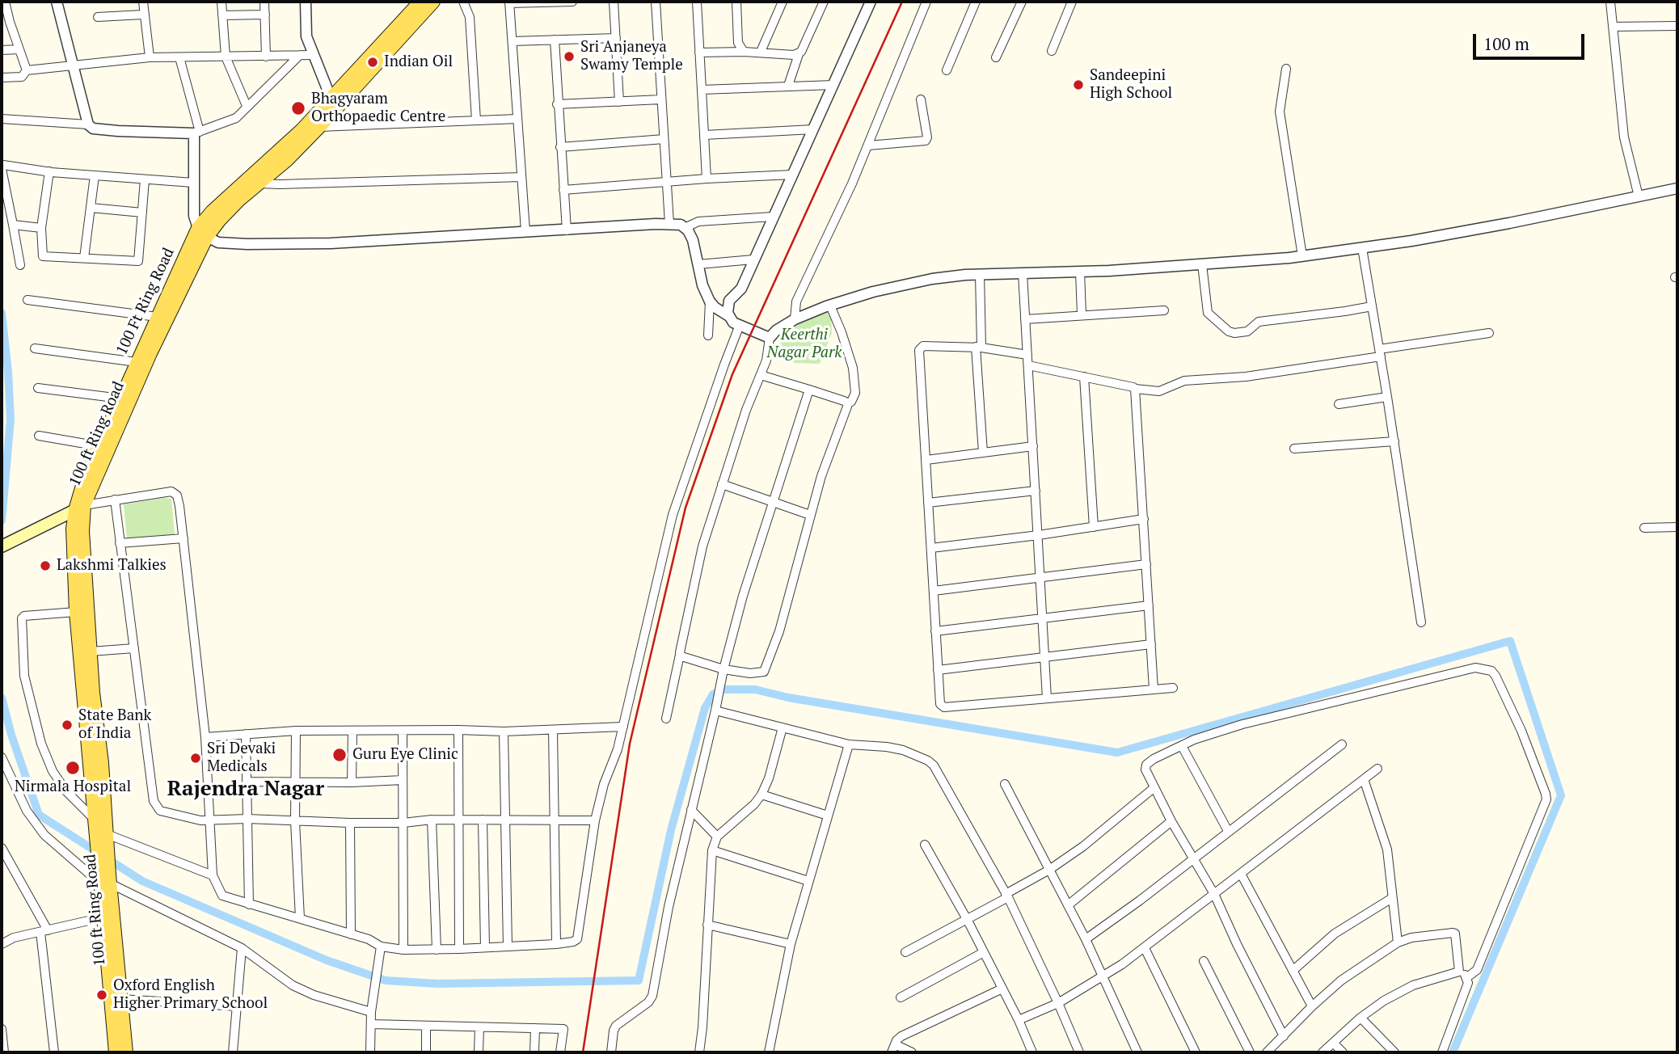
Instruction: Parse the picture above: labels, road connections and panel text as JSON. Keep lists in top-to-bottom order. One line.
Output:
{"streets":{"main road":["100 Ft Ring Road","100 ft Ring Road"]},"crossings":[["100 Ft Ring Road","100 ft Ring Road"]],"districts":["Rajendra Nagar"],"parks":["Keerthi Nagar Park"],"places":["Sri Anjaneya Swamy Temple","Indian Oil","Sandeepini High School","Bhagyaram Orthopaedic Centre","Lakshmi Talkies","State Bank of India","Guru Eye Clinic","Sri Devaki Medicals","Nirmala Hospital","Oxford English Higher Primary School"],"scale_bar":"100 m"}
